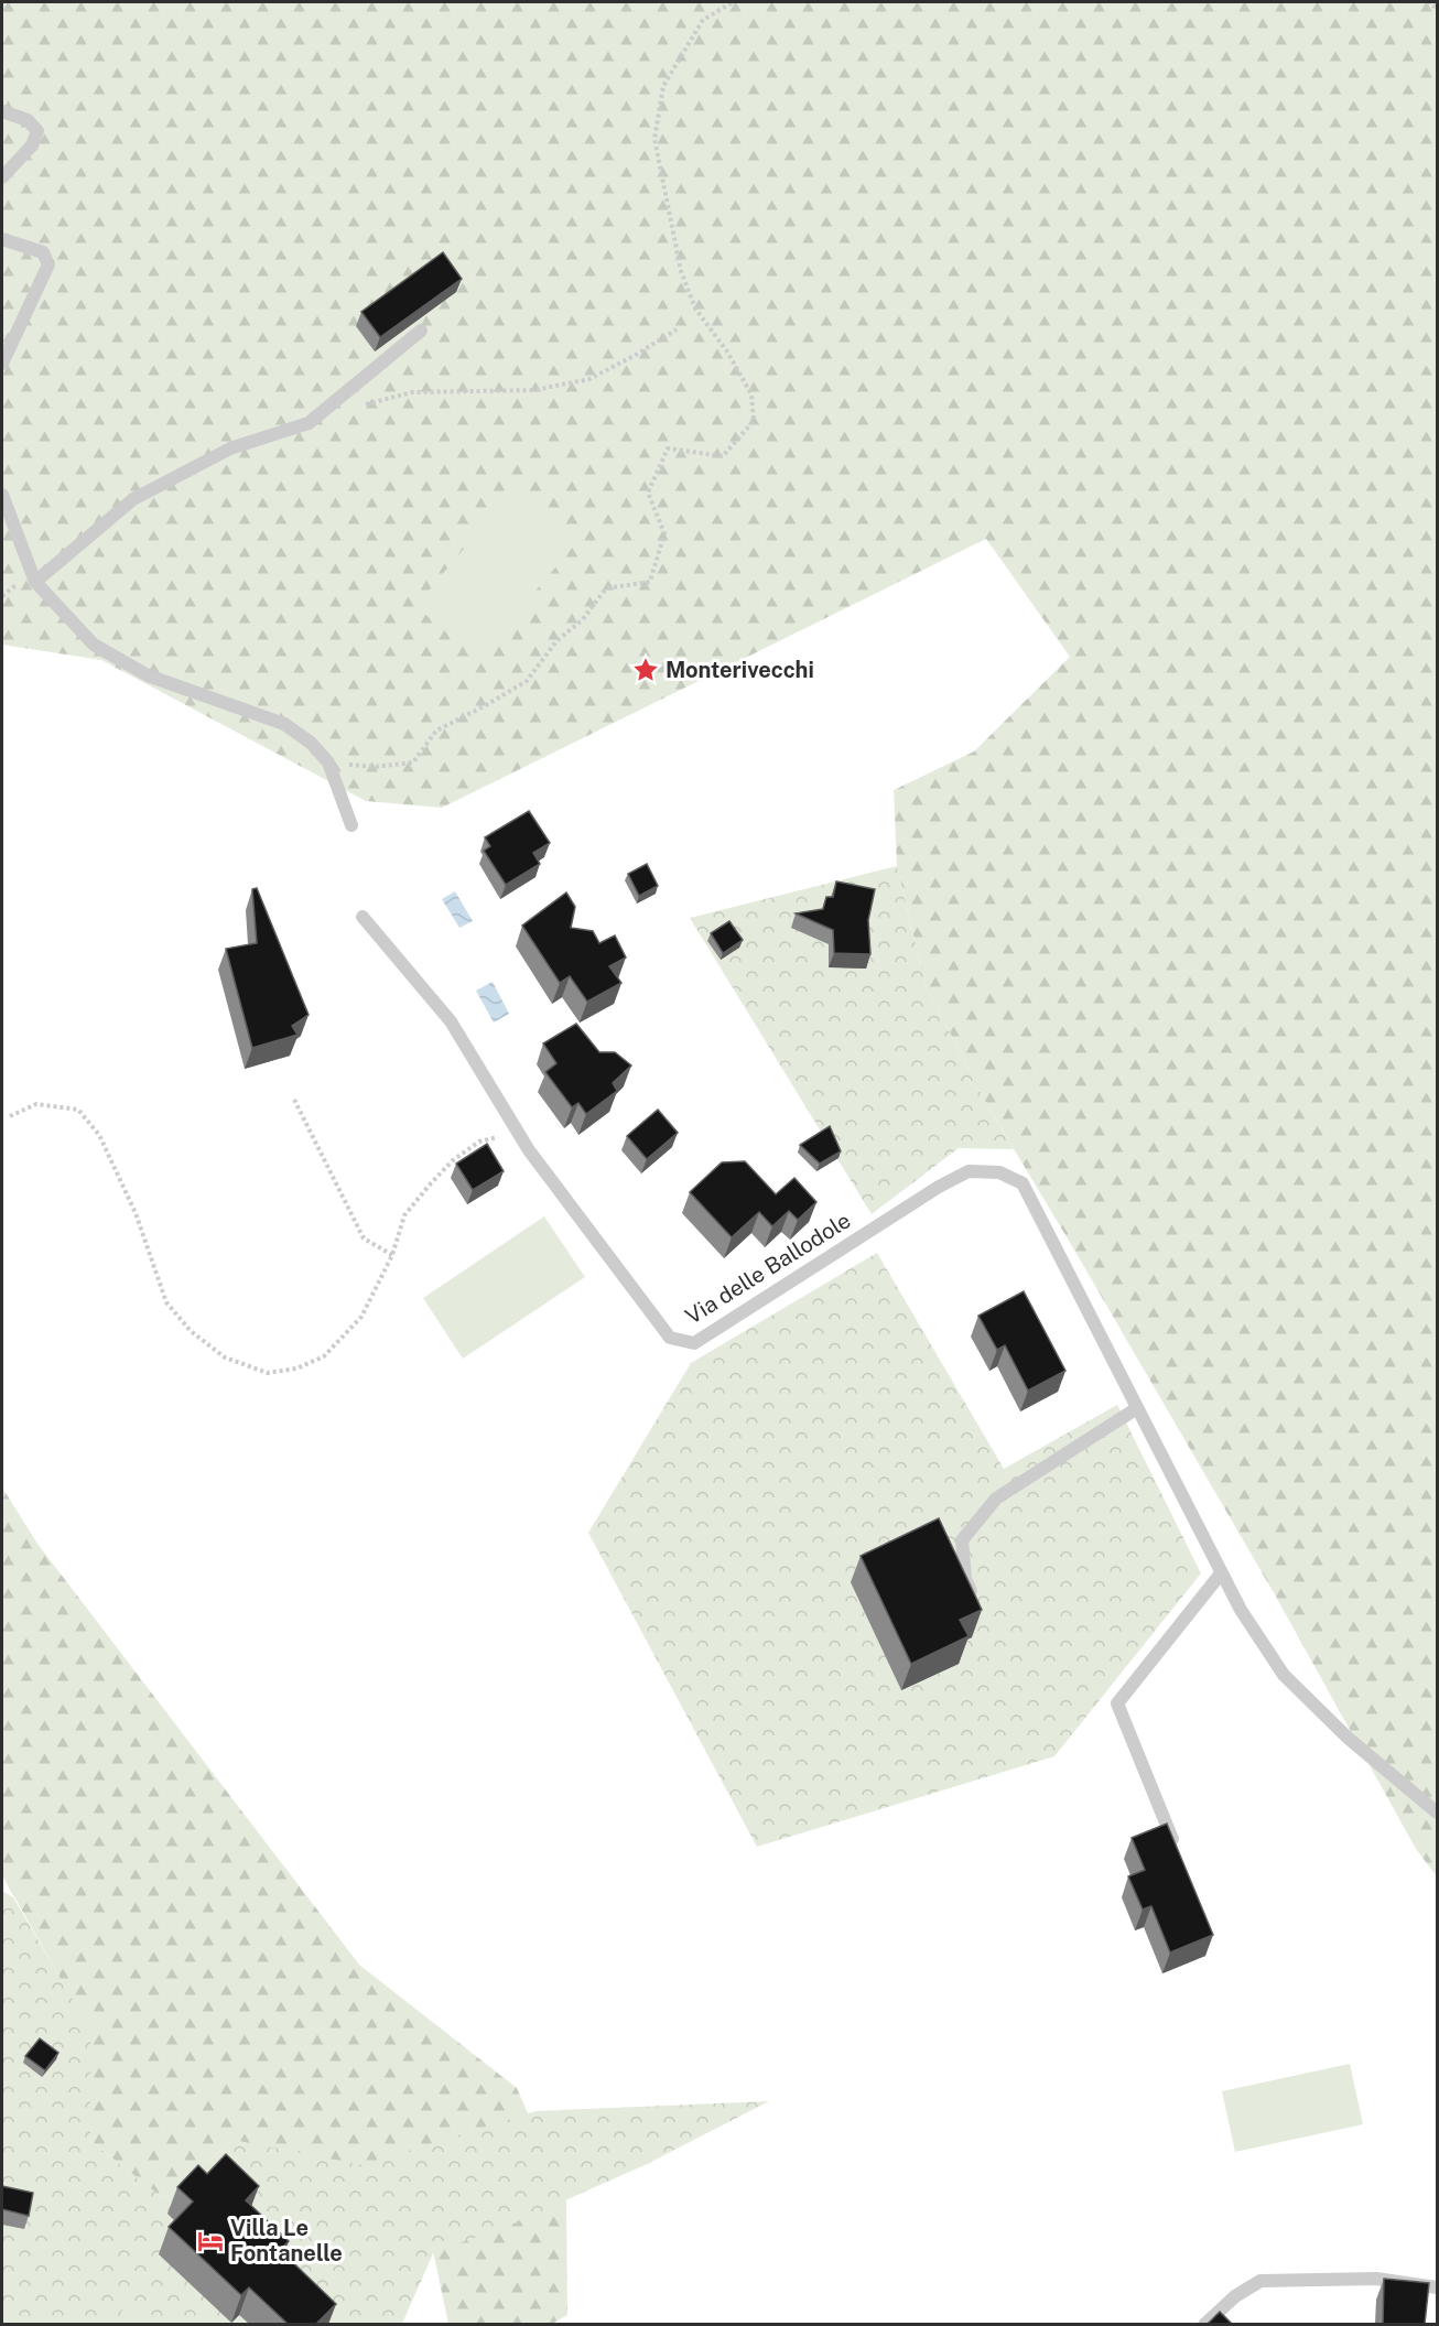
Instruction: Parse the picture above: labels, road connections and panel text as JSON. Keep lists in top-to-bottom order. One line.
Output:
{"streets":{"lane":["Via delle Ballodole"]},"places":{"place":["Monterivecchi"],"hotel":["Villa Le Fontanelle"]}}
